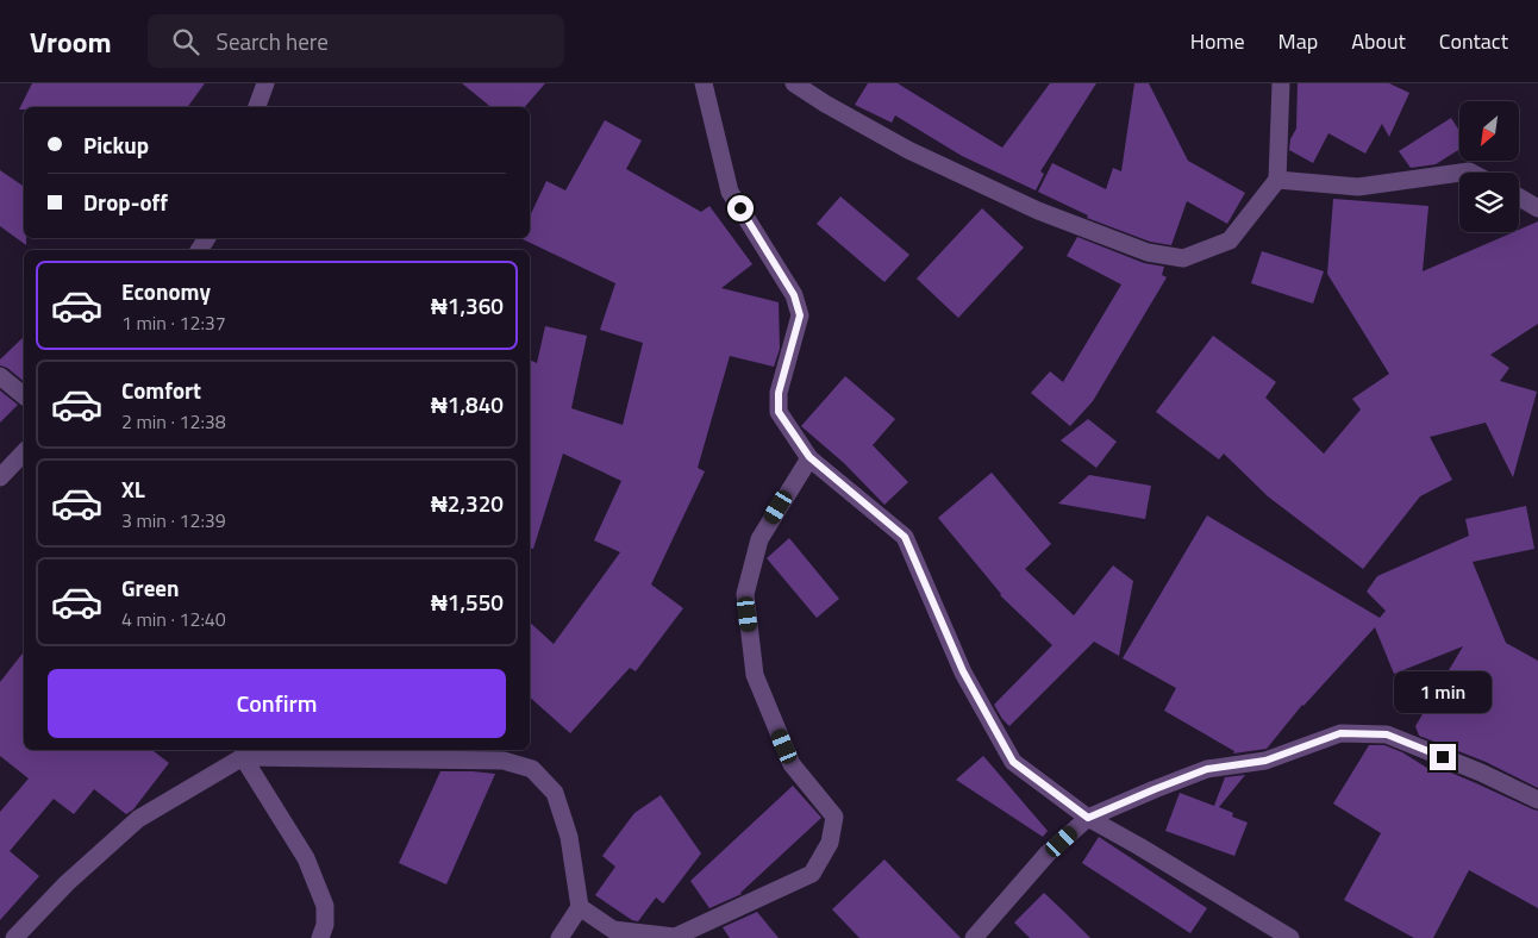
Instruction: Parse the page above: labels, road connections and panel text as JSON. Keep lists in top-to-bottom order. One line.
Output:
{"north":"bottom left","page":{"header":"Vroom","search":"Search here","nav":["Home","Map","About","Contact"],"banner":["Pickup","Drop-off"],"list":[{"name":"Economy","note":"1 min · 12:37","value":"₦1,360"},{"name":"Comfort","note":"2 min · 12:38","value":"₦1,840"},{"name":"XL","note":"3 min · 12:39","value":"₦2,320"},{"name":"Green","note":"4 min · 12:40","value":"₦1,550"}],"buttons":"Confirm","bubble":"1 min"}}
